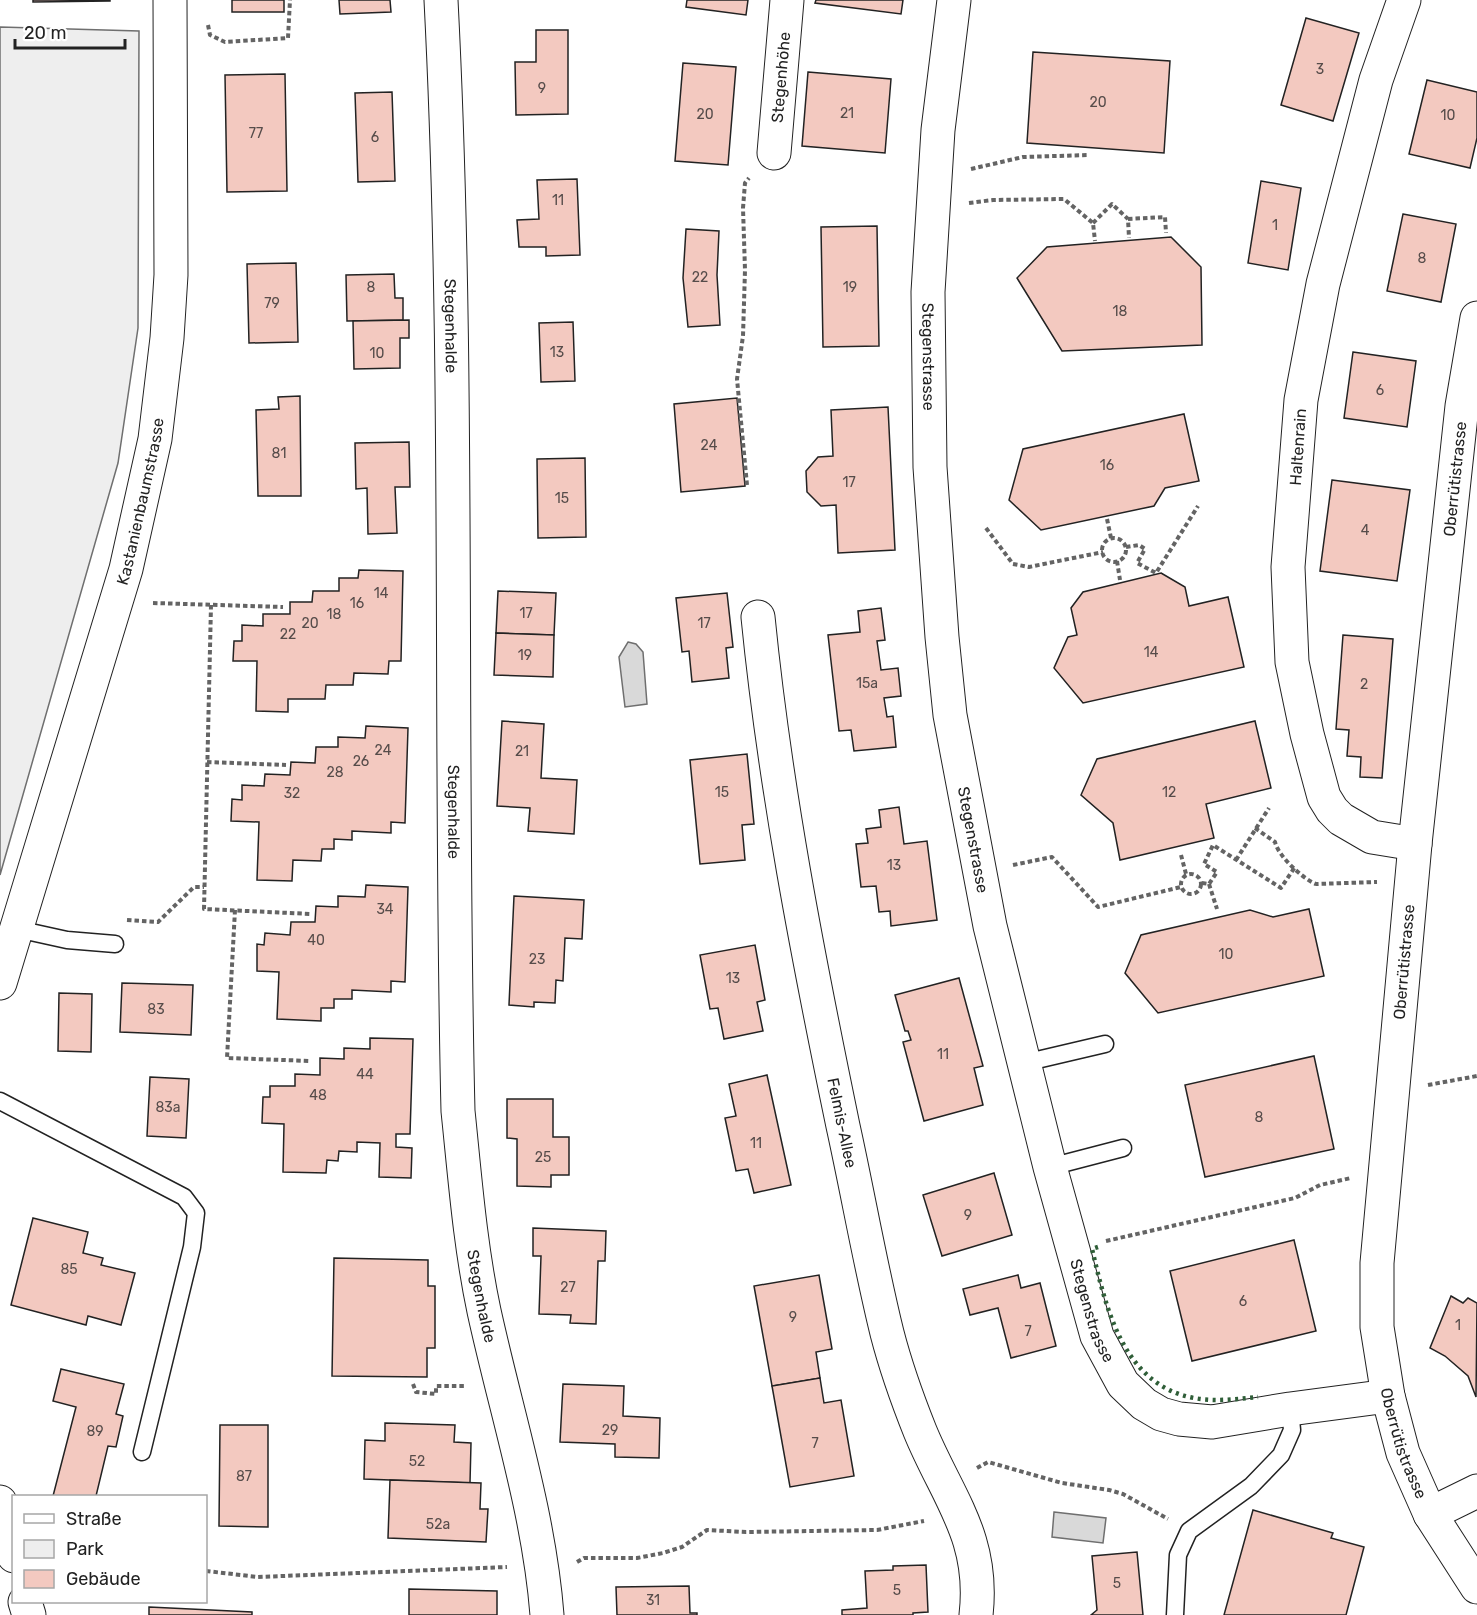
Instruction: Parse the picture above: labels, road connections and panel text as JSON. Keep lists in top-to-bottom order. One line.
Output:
{"streets":{"street":["Stegenhöhe","Stegenhalde","Stegenstrasse","Haltenrain","Oberrütistrasse","Kastanienbaumstrasse","Felmis-Allee"]},"crossings":[["Stegenstrasse","Oberrütistrasse"],["Haltenrain","Oberrütistrasse"]],"house_numbers":["3","9","20","21","20","10","77","6","11","1","8","22","8","19","79","18","13","10","6","24","81","16","17","15","4","14","16","17","18","20","17","22","14","19","15a","2","24","21","26","28","15","12","32","13","34","40","10","23","13","83","11","44","48","83a","8","11","25","9","85","27","6","9","1","7","29","89","7","52","87","52a","5","5","31"],"legend":["Straße","Park","Gebäude"],"scale_bar":"20 m"}
